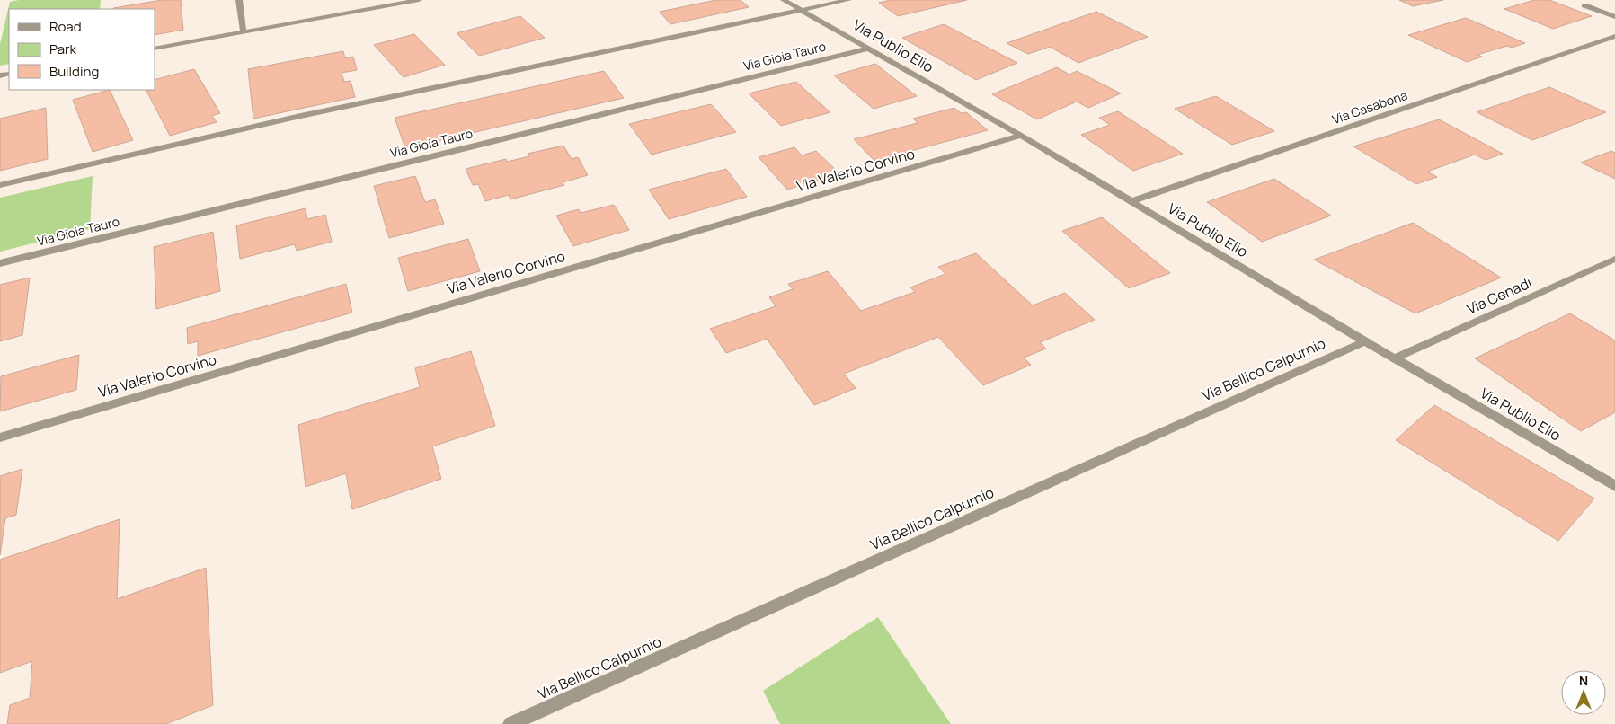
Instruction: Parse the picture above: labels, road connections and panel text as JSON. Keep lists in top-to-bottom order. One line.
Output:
{"streets":{"street":["Via Publio Elio","Via Gioia Tauro","Via Casabona","Via Valerio Corvino","Via Cenadi","Via Bellico Calpurnio"]},"crossings":[["Via Publio Elio","Via Gioia Tauro"],["Via Publio Elio","Via Casabona"],["Via Publio Elio","Via Valerio Corvino"],["Via Publio Elio","Via Cenadi"],["Via Publio Elio","Via Bellico Calpurnio"]],"legend":["Road","Park","Building"],"north":"top"}
